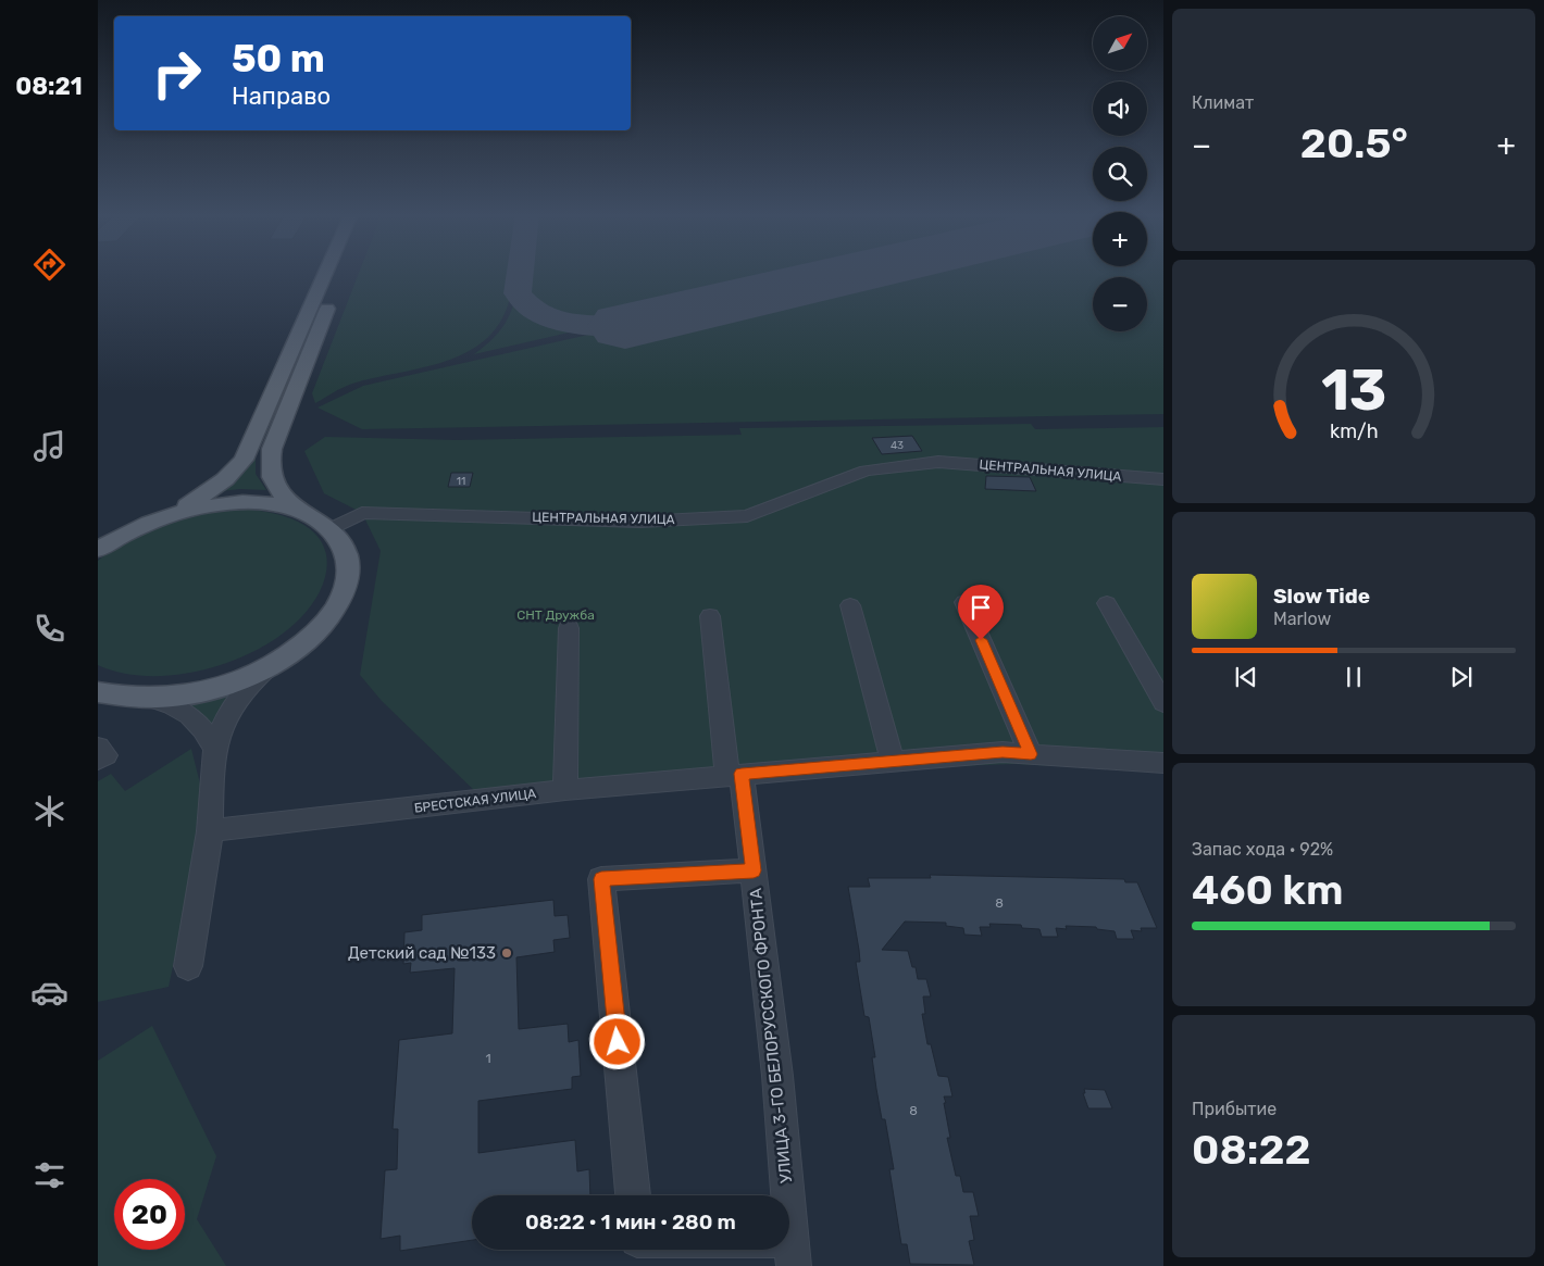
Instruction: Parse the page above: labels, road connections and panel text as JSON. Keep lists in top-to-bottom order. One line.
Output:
{"streets":{"street":["ЦЕНТРАЛЬНАЯ УЛИЦА","БРЕСТСКАЯ УЛИЦА","УЛИЦА 3-ГО БЕЛОРУССКОГО ФРОНТА"]},"crossings":[["БРЕСТСКАЯ УЛИЦА","УЛИЦА 3-ГО БЕЛОРУССКОГО ФРОНТА"]],"parks":["СНТ Дружба"],"places":["Детский сад №133"],"house_numbers":["43","11","8","1","8"],"north":"top right","page":{"tabs":"08:21","tile":["Климат",["Запас хода · 92%","460 km"],["Прибытие","08:22"]],"map_buttons":["+","−"],"turn":["50 m","Направо"],"heat":["−","20.5°","+"],"song":["Slow Tide","Marlow"],"limit":"20","trip":"08:22 · 1 мин · 280 m","gauge":["13","km/h"]}}
